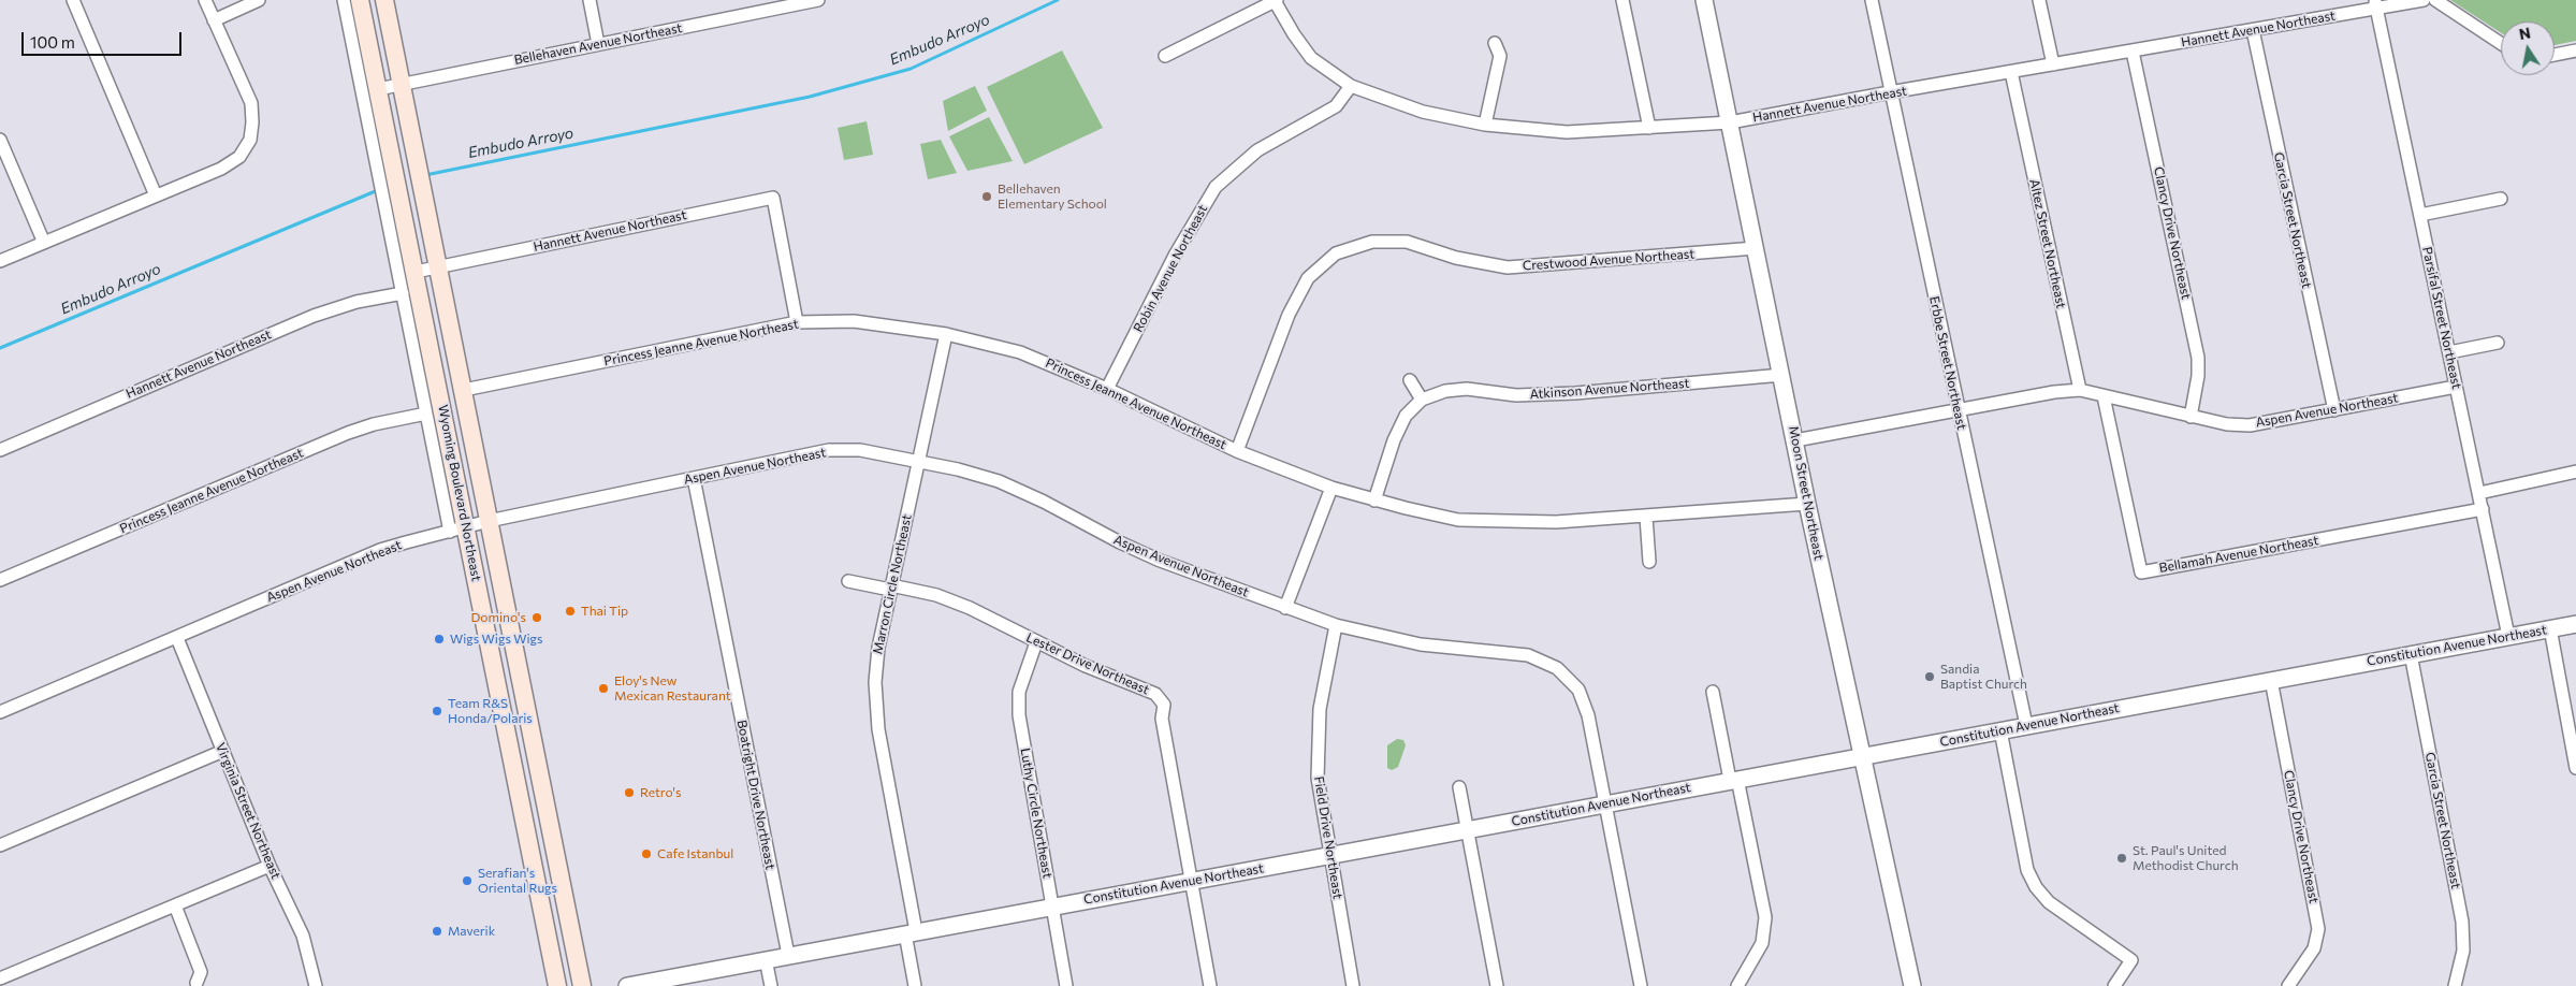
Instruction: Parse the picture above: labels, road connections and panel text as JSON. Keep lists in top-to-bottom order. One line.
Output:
{"streets":{"main road":["Wyoming Boulevard Northeast"],"street":["Hannett Avenue Northeast","Bellehaven Avenue Northeast","Garcia Street Northeast","Clancy Drive Northeast","Altez Street Northeast","Crestwood Avenue Northeast","Robin Avenue Northeast","Parsifal Street Northeast","Princess Jeanne Avenue Northeast","Erbbe Street Northeast","Atkinson Avenue Northeast","Aspen Avenue Northeast","Moon Street Northeast","Bellamah Avenue Northeast","Marron Circle Northeast","Constitution Avenue Northeast","Lester Drive Northeast","Boatright Drive Northeast","Virginia Street Northeast","Luthy Circle Northeast","Field Drive Northeast"]},"crossings":[["Hannett Avenue Northeast","Garcia Street Northeast"],["Hannett Avenue Northeast","Clancy Drive Northeast"],["Hannett Avenue Northeast","Altez Street Northeast"],["Hannett Avenue Northeast","Robin Avenue Northeast"],["Hannett Avenue Northeast","Parsifal Street Northeast"],["Hannett Avenue Northeast","Princess Jeanne Avenue Northeast"],["Hannett Avenue Northeast","Erbbe Street Northeast"],["Hannett Avenue Northeast","Wyoming Boulevard Northeast"],["Hannett Avenue Northeast","Moon Street Northeast"],["Bellehaven Avenue Northeast","Wyoming Boulevard Northeast"],["Garcia Street Northeast","Aspen Avenue Northeast"],["Garcia Street Northeast","Constitution Avenue Northeast"],["Clancy Drive Northeast","Aspen Avenue Northeast"],["Clancy Drive Northeast","Constitution Avenue Northeast"],["Crestwood Avenue Northeast","Princess Jeanne Avenue Northeast"],["Crestwood Avenue Northeast","Moon Street Northeast"],["Robin Avenue Northeast","Princess Jeanne Avenue Northeast"],["Parsifal Street Northeast","Aspen Avenue Northeast"],["Parsifal Street Northeast","Bellamah Avenue Northeast"],["Parsifal Street Northeast","Constitution Avenue Northeast"],["Princess Jeanne Avenue Northeast","Atkinson Avenue Northeast"],["Princess Jeanne Avenue Northeast","Wyoming Boulevard Northeast"],["Princess Jeanne Avenue Northeast","Moon Street Northeast"],["Princess Jeanne Avenue Northeast","Marron Circle Northeast"],["Erbbe Street Northeast","Constitution Avenue Northeast"],["Atkinson Avenue Northeast","Moon Street Northeast"],["Aspen Avenue Northeast","Wyoming Boulevard Northeast"],["Aspen Avenue Northeast","Bellamah Avenue Northeast"],["Aspen Avenue Northeast","Marron Circle Northeast"],["Aspen Avenue Northeast","Constitution Avenue Northeast"],["Aspen Avenue Northeast","Boatright Drive Northeast"],["Aspen Avenue Northeast","Virginia Street Northeast"],["Aspen Avenue Northeast","Field Drive Northeast"],["Moon Street Northeast","Constitution Avenue Northeast"],["Marron Circle Northeast","Constitution Avenue Northeast"],["Marron Circle Northeast","Lester Drive Northeast"],["Constitution Avenue Northeast","Lester Drive Northeast"],["Constitution Avenue Northeast","Boatright Drive Northeast"],["Constitution Avenue Northeast","Luthy Circle Northeast"],["Constitution Avenue Northeast","Field Drive Northeast"],["Lester Drive Northeast","Luthy Circle Northeast"]],"water":["Embudo Arroyo"],"places":["Bellehaven Elementary School","Thai Tip","Domino's","Wigs Wigs Wigs","Sandia Baptist Church","Eloy's New Mexican Restaurant","Team R&S Honda/Polaris","Retro's","Cafe Istanbul","St. Paul's United Methodist Church","Serafian's Oriental Rugs","Maverik"],"scale_bar":"100 m","north":"top"}
